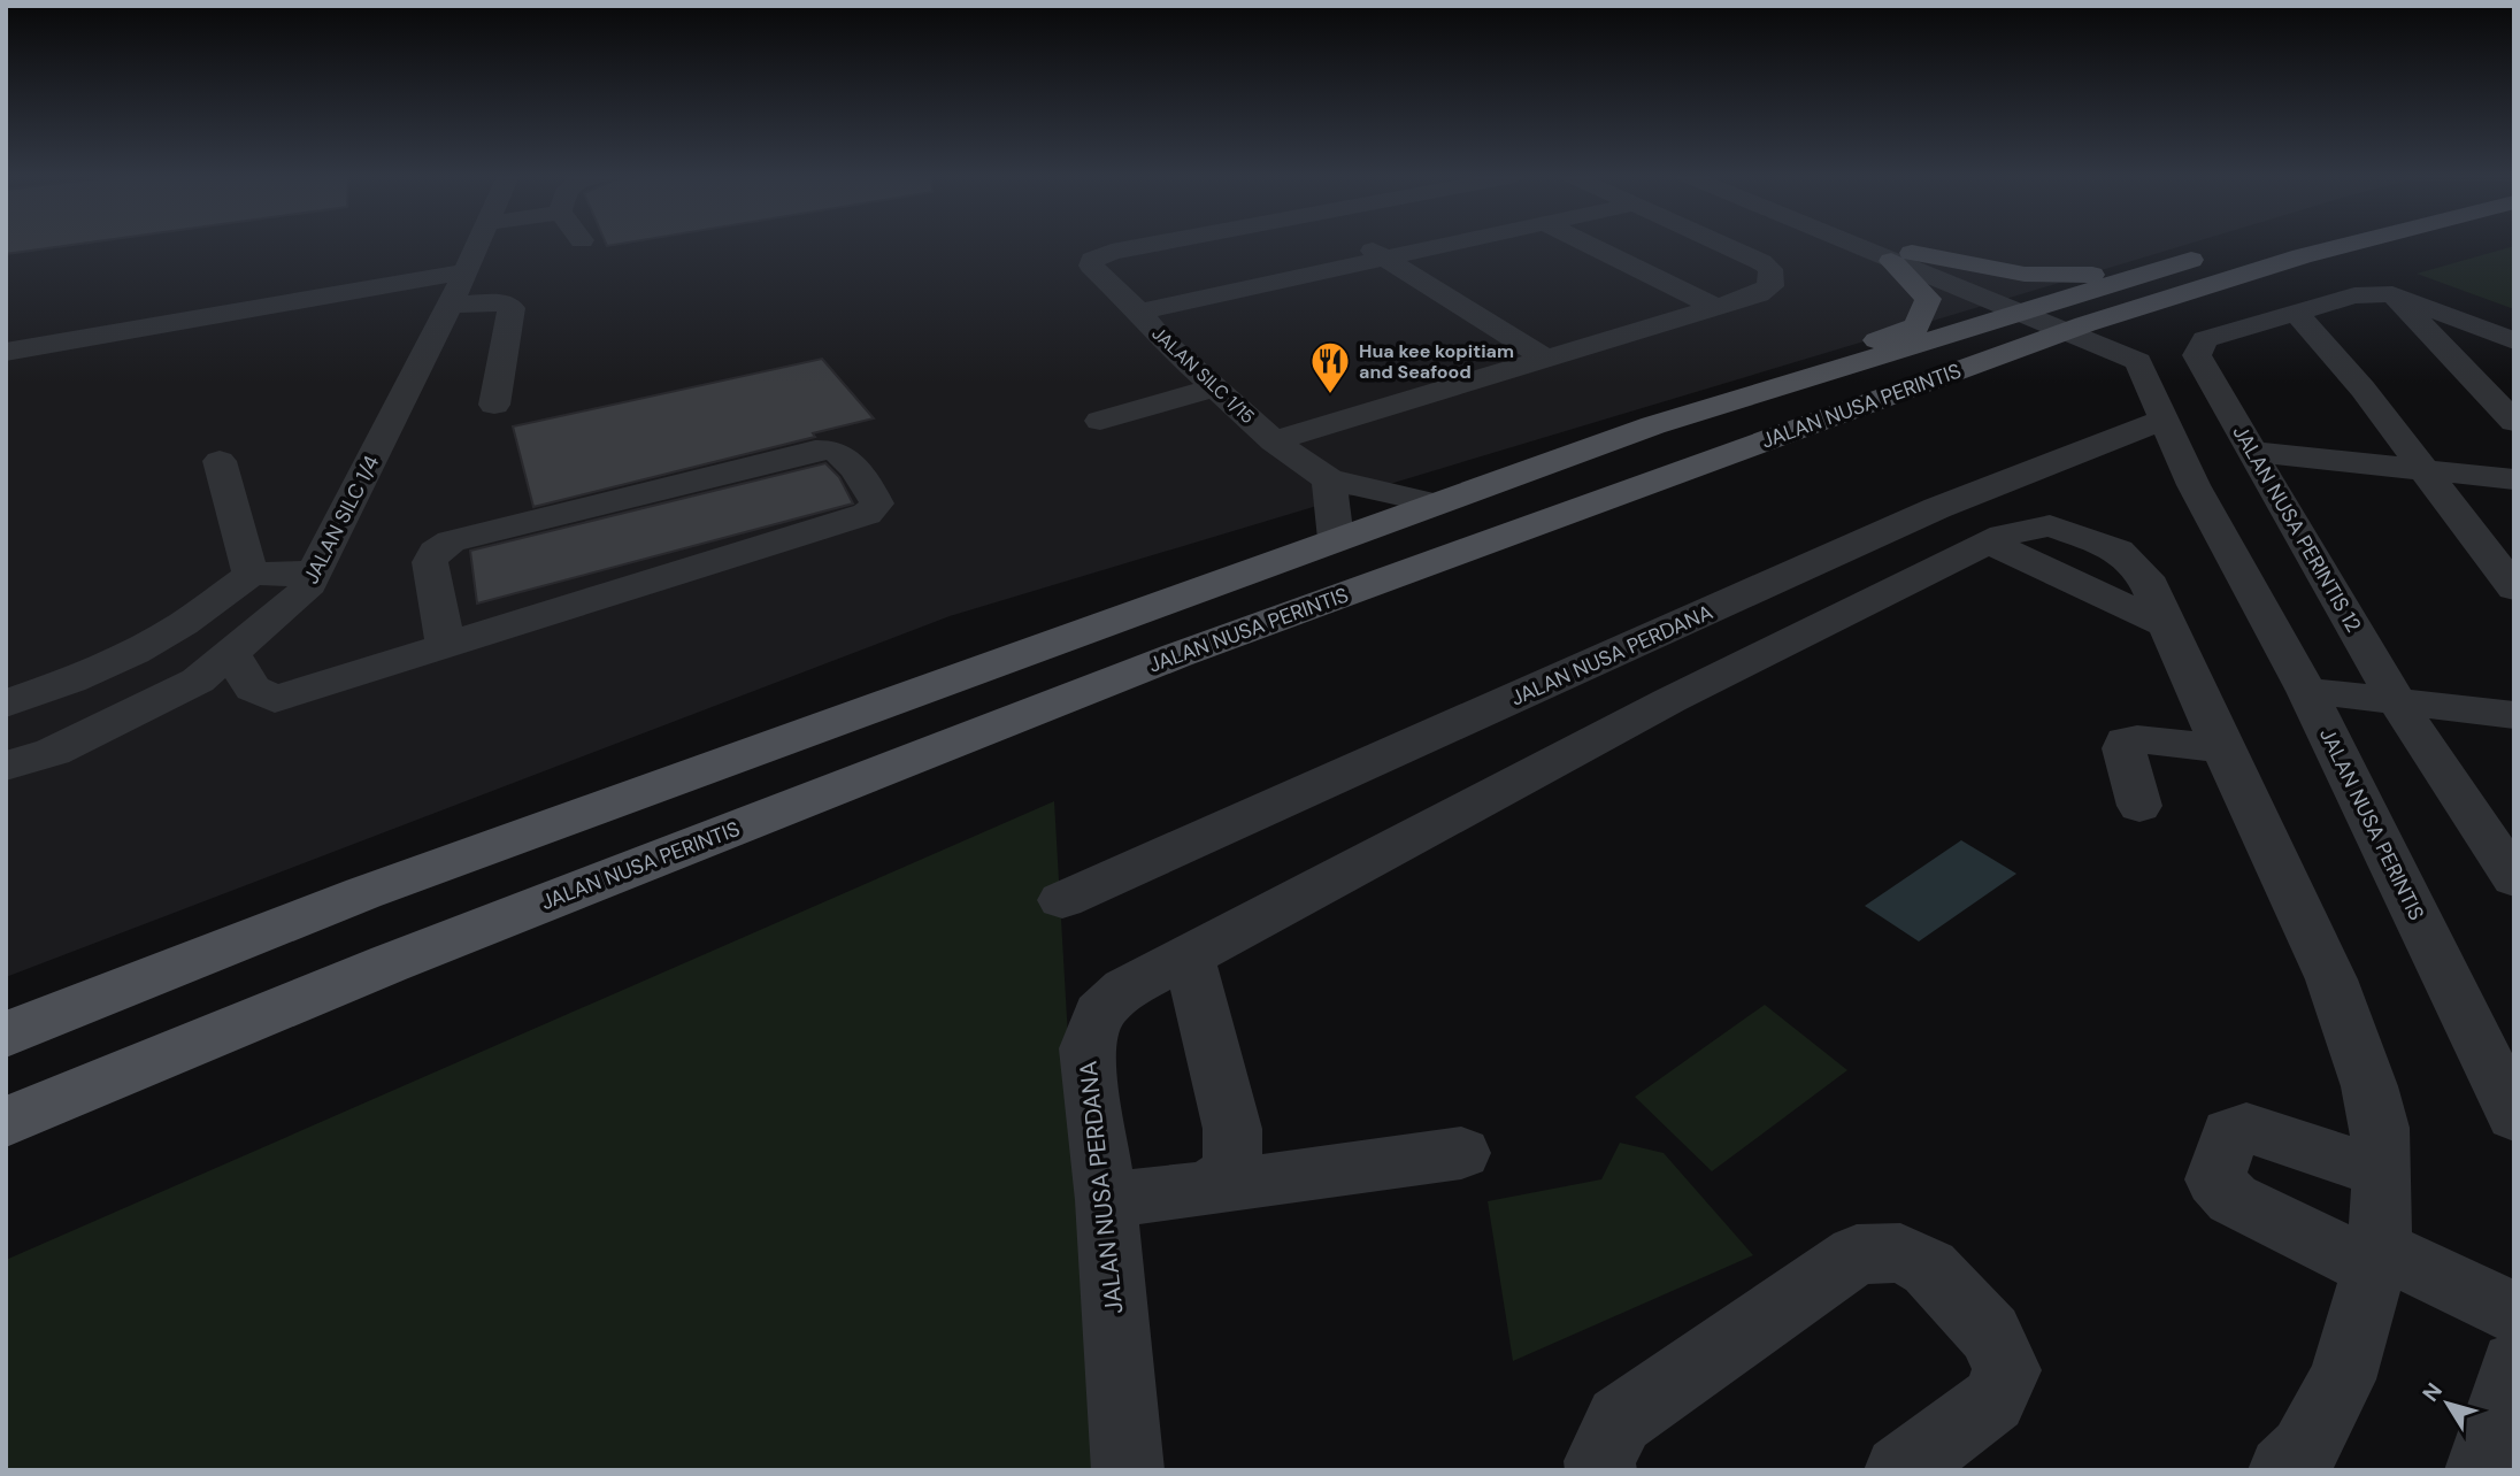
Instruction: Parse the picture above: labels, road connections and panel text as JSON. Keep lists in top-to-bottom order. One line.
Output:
{"streets":{"main road":["JALAN NUSA PERINTIS"],"street":["JALAN SILC 1/15","JALAN SILC 1/4","JALAN NUSA PERINTIS 12","JALAN NUSA PERDANA"]},"crossings":[["JALAN SILC 1/15","JALAN NUSA PERINTIS"],["JALAN NUSA PERINTIS","JALAN NUSA PERDANA"]],"places":{"restaurant":["Hua kee kopitiam and Seafood"]},"north":"top left"}
